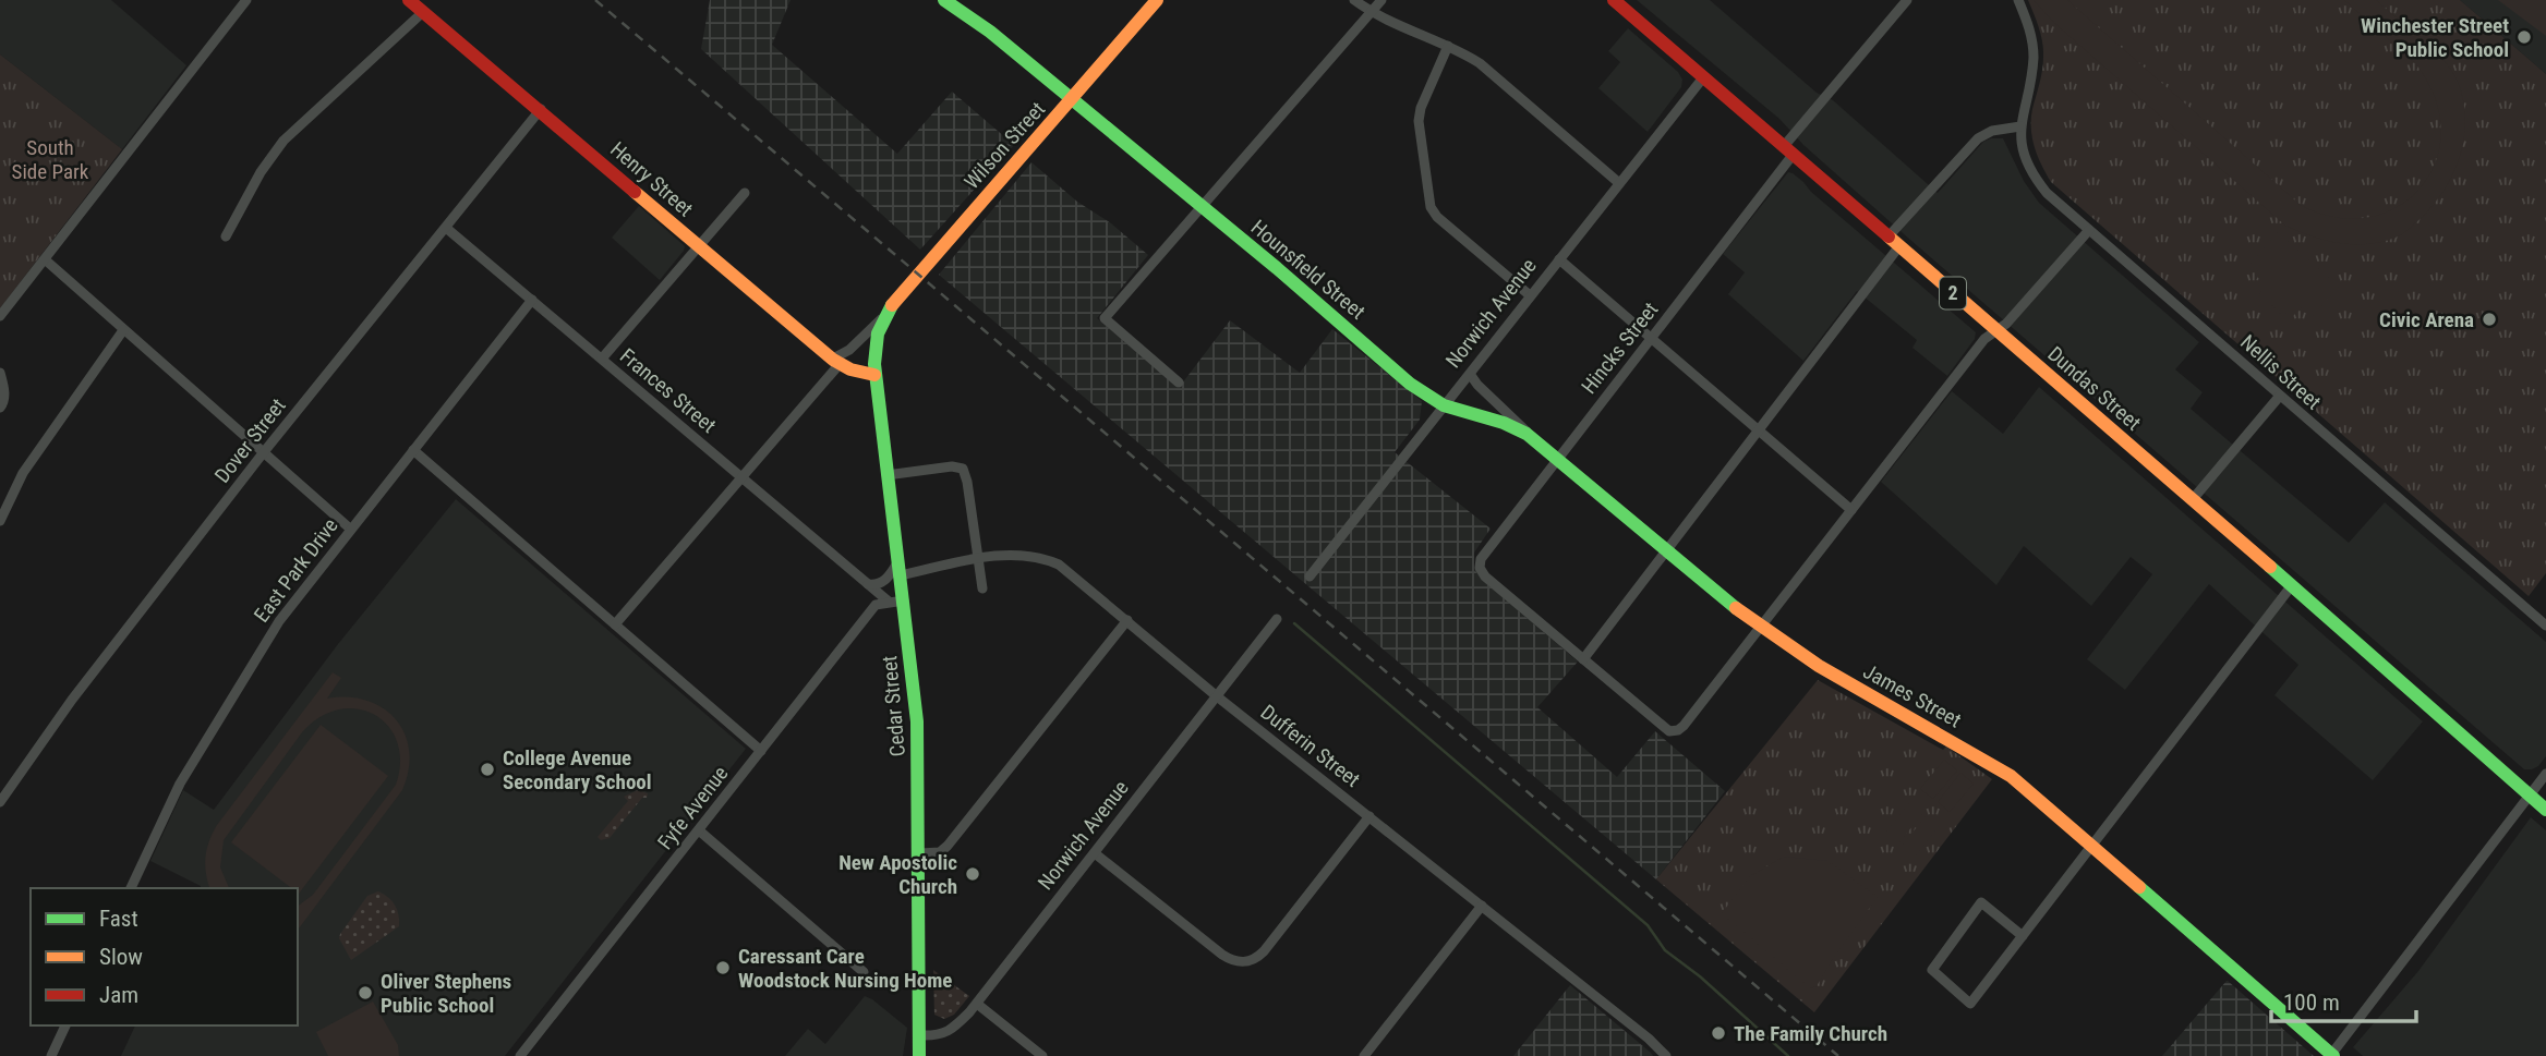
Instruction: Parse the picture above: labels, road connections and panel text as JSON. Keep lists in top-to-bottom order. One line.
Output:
{"streets":{"main road":["Wilson Street","Henry Street","Hounsfield Street","2","Dundas Street","James Street","Cedar Street"],"street":["Norwich Avenue","Hincks Street","Nellis Street","Frances Street","Dover Street","East Park Drive","Dufferin Street","Fyfe Avenue"]},"crossings":[["Wilson Street","Henry Street"],["Wilson Street","Hounsfield Street"],["Wilson Street","Frances Street"],["Wilson Street","Cedar Street"],["Henry Street","Dover Street"],["Henry Street","Cedar Street"],["Hounsfield Street","Norwich Avenue"],["Hounsfield Street","James Street"],["Norwich Avenue","Dundas Street"],["Norwich Avenue","James Street"],["Norwich Avenue","Cedar Street"],["Norwich Avenue","Dufferin Street"],["Hincks Street","Dundas Street"],["Hincks Street","James Street"],["Frances Street","Dover Street"],["Frances Street","East Park Drive"],["Frances Street","Fyfe Avenue"],["Cedar Street","Dufferin Street"]],"parks":["South Side Park"],"places":["Winchester Street Public School","Civic Arena","College Avenue Secondary School","New Apostolic Church","Caressant Care Woodstock Nursing Home","Oliver Stephens Public School","The Family Church"],"legend":["Fast","Slow","Jam"],"scale_bar":"100 m"}
